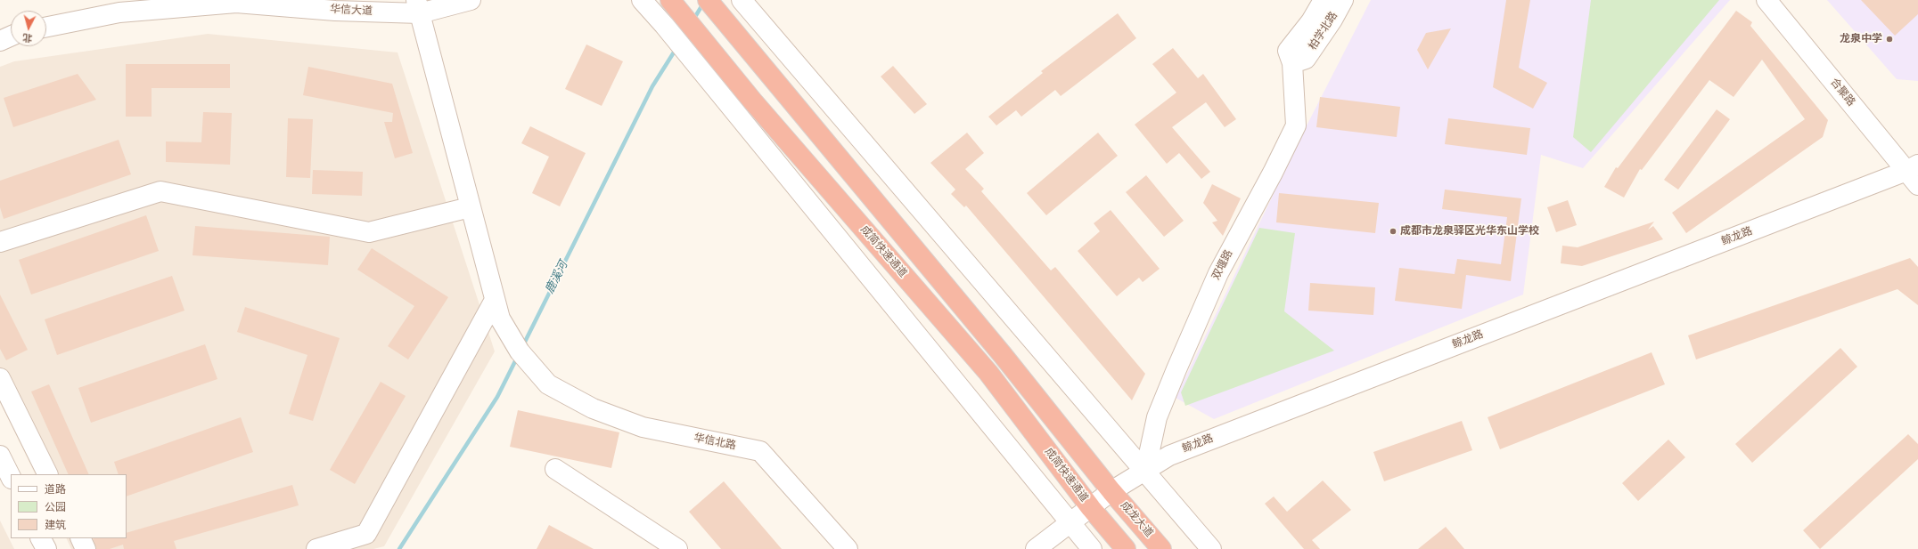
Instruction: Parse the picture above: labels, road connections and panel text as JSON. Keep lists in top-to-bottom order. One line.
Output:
{"streets":{"highway":["成简快速通道","成龙大道"],"street":["华信大道","柏学北路","合聚路","鲸龙路","双堰路","华信北路"]},"crossings":[["柏学北路","双堰路"],["合聚路","鲸龙路"],["鲸龙路","成简快速通道"],["鲸龙路","双堰路"],["鲸龙路","成龙大道"]],"water":["鹿溪河"],"places":["龙泉中学","成都市龙泉驿区光华东山学校"],"legend":["道路","公园","建筑"],"north":"bottom"}
